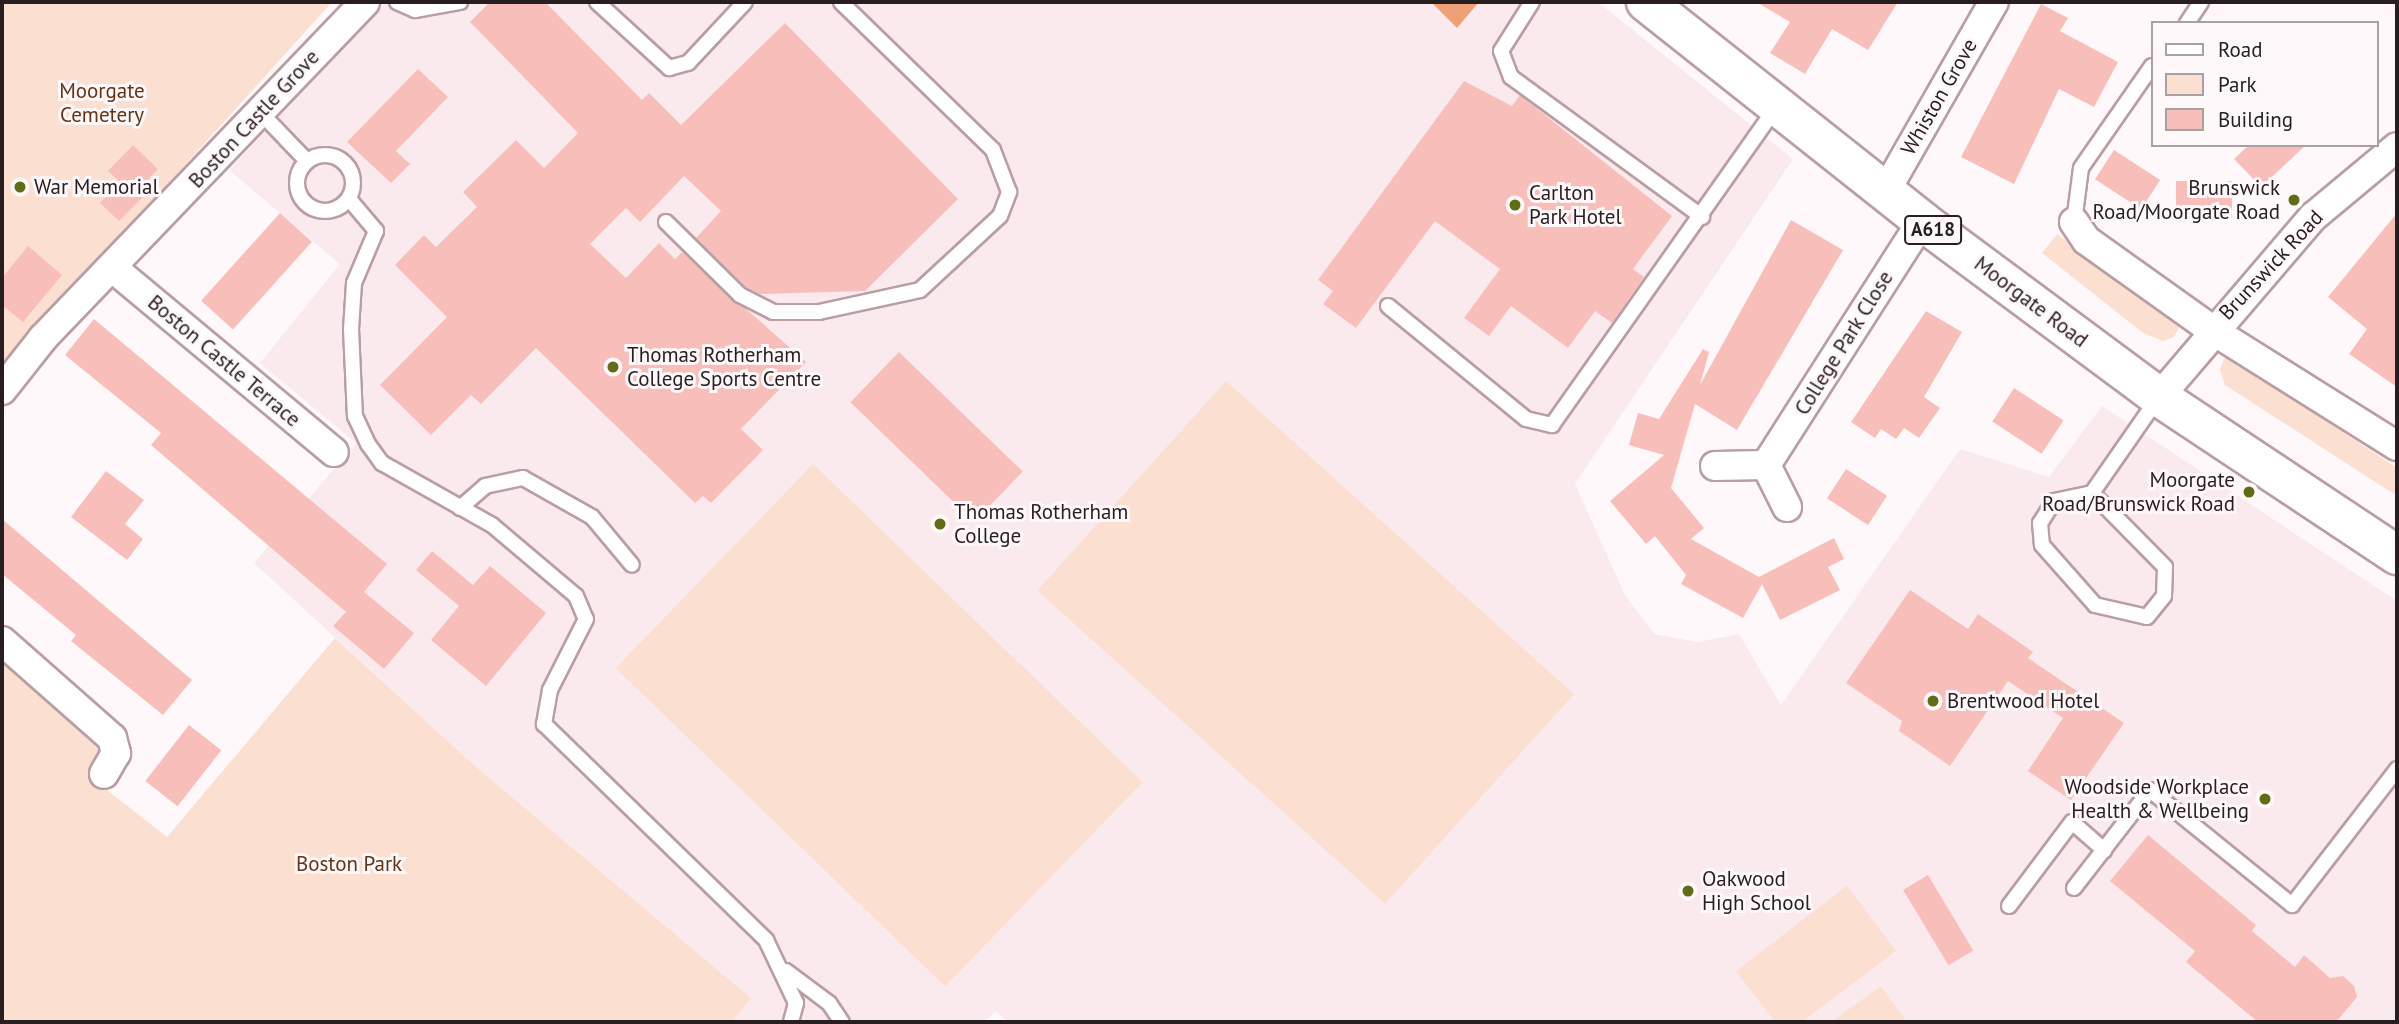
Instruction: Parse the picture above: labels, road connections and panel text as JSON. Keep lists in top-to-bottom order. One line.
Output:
{"streets":{"main road":["A618","Moorgate Road"],"street":["Whiston Grove","Boston Castle Grove","Brunswick Road","College Park Close","Boston Castle Terrace"]},"crossings":[["Whiston Grove","Moorgate Road"],["Boston Castle Grove","Boston Castle Terrace"],["Brunswick Road","Moorgate Road"],["Moorgate Road","College Park Close"]],"parks":["Moorgate Cemetery","Boston Park"],"places":["War Memorial","Brunswick Road/Moorgate Road","Carlton Park Hotel","Thomas Rotherham College Sports Centre","Moorgate Road/Brunswick Road","Thomas Rotherham College","Brentwood Hotel","Woodside Workplace Health & Wellbeing","Oakwood High School"],"legend":["Road","Park","Building"]}
